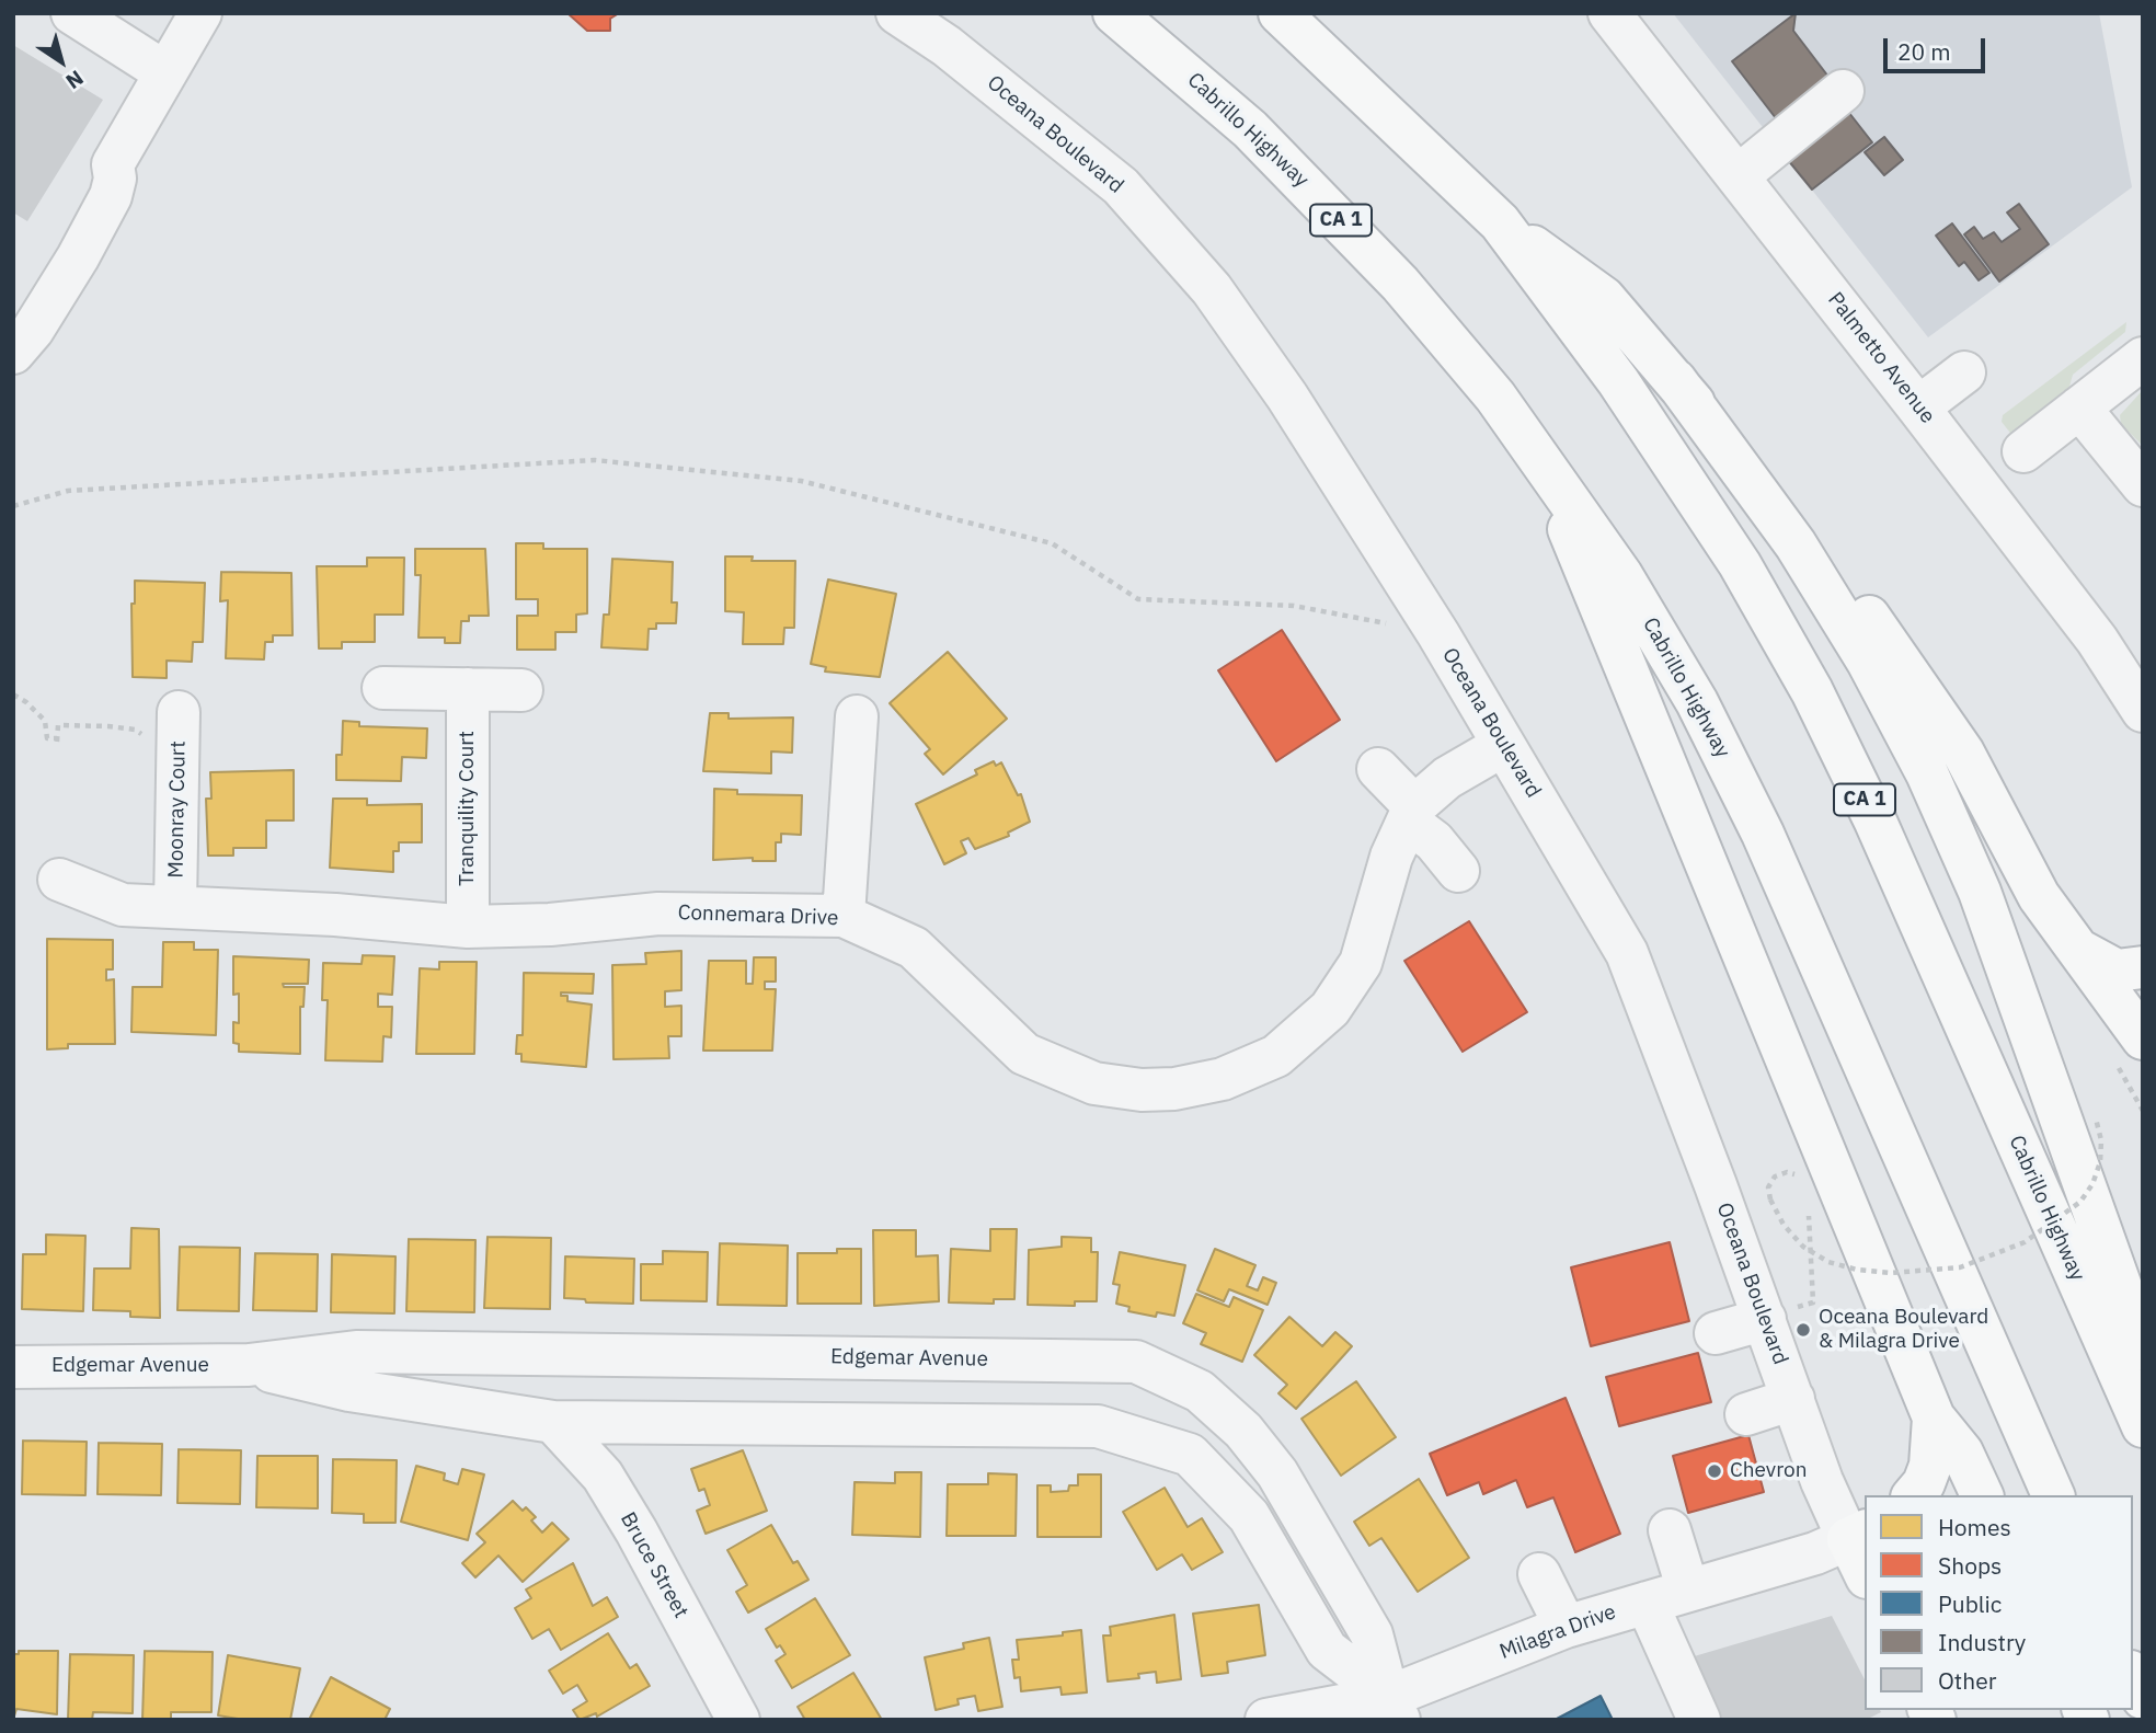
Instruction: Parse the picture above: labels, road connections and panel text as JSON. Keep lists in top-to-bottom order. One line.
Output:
{"streets":{"main road":["Cabrillo Highway","Oceana Boulevard","CA 1"],"street":["Palmetto Avenue","Tranquility Court","Moonray Court","Connemara Drive","Edgemar Avenue","Bruce Street","Milagra Drive"]},"crossings":[["Oceana Boulevard","Connemara Drive"],["Oceana Boulevard","Milagra Drive"],["Tranquility Court","Connemara Drive"],["Moonray Court","Connemara Drive"],["Edgemar Avenue","Bruce Street"],["Edgemar Avenue","Milagra Drive"]],"places":["Oceana Boulevard & Milagra Drive","Chevron"],"legend":["Homes","Shops","Public","Industry","Other"],"scale_bar":"20 m","north":"bottom right"}
